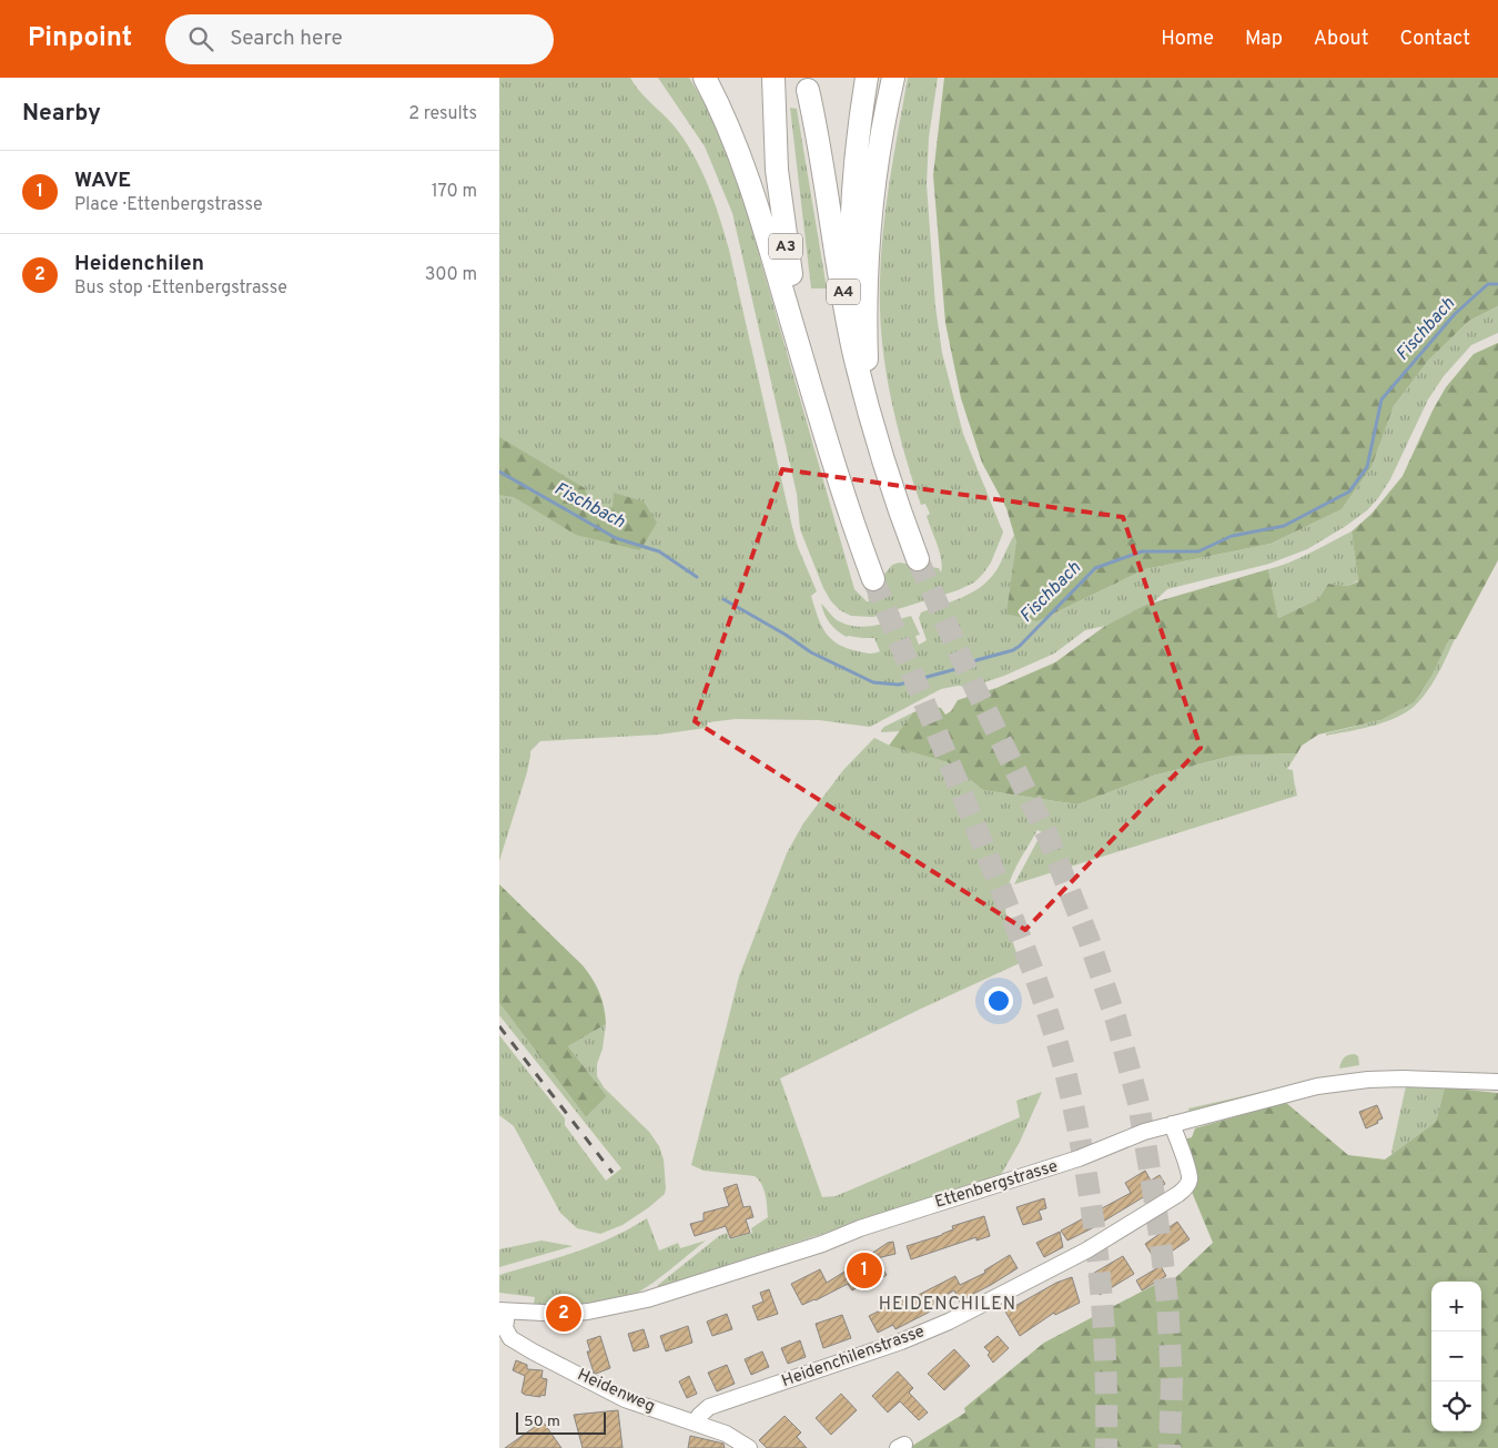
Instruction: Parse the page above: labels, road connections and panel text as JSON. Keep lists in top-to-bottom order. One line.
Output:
{"streets":{"highway":["A3","A4"],"street":["Ettenbergstrasse","Heidenchilenstrasse","Heidenweg"]},"crossings":[["Ettenbergstrasse","Heidenchilenstrasse"],["Ettenbergstrasse","Heidenweg"],["Heidenchilenstrasse","Heidenweg"]],"districts":["HEIDENCHILEN"],"water":["Fischbach"],"scale_bar":"50 m","page":{"header":"Pinpoint","search":"Search here","nav":["Home","Map","About","Contact"],"heading":["Nearby","2 results"],"list":[{"mark":"1","name":"WAVE","note":"Place · Ettenbergstrasse","value":"170 m"},{"mark":"2","name":"Heidenchilen","note":"Bus stop · Ettenbergstrasse","value":"300 m"}],"pins":["1","2"],"map_buttons":["+","−"],"scale":"50 m"}}
